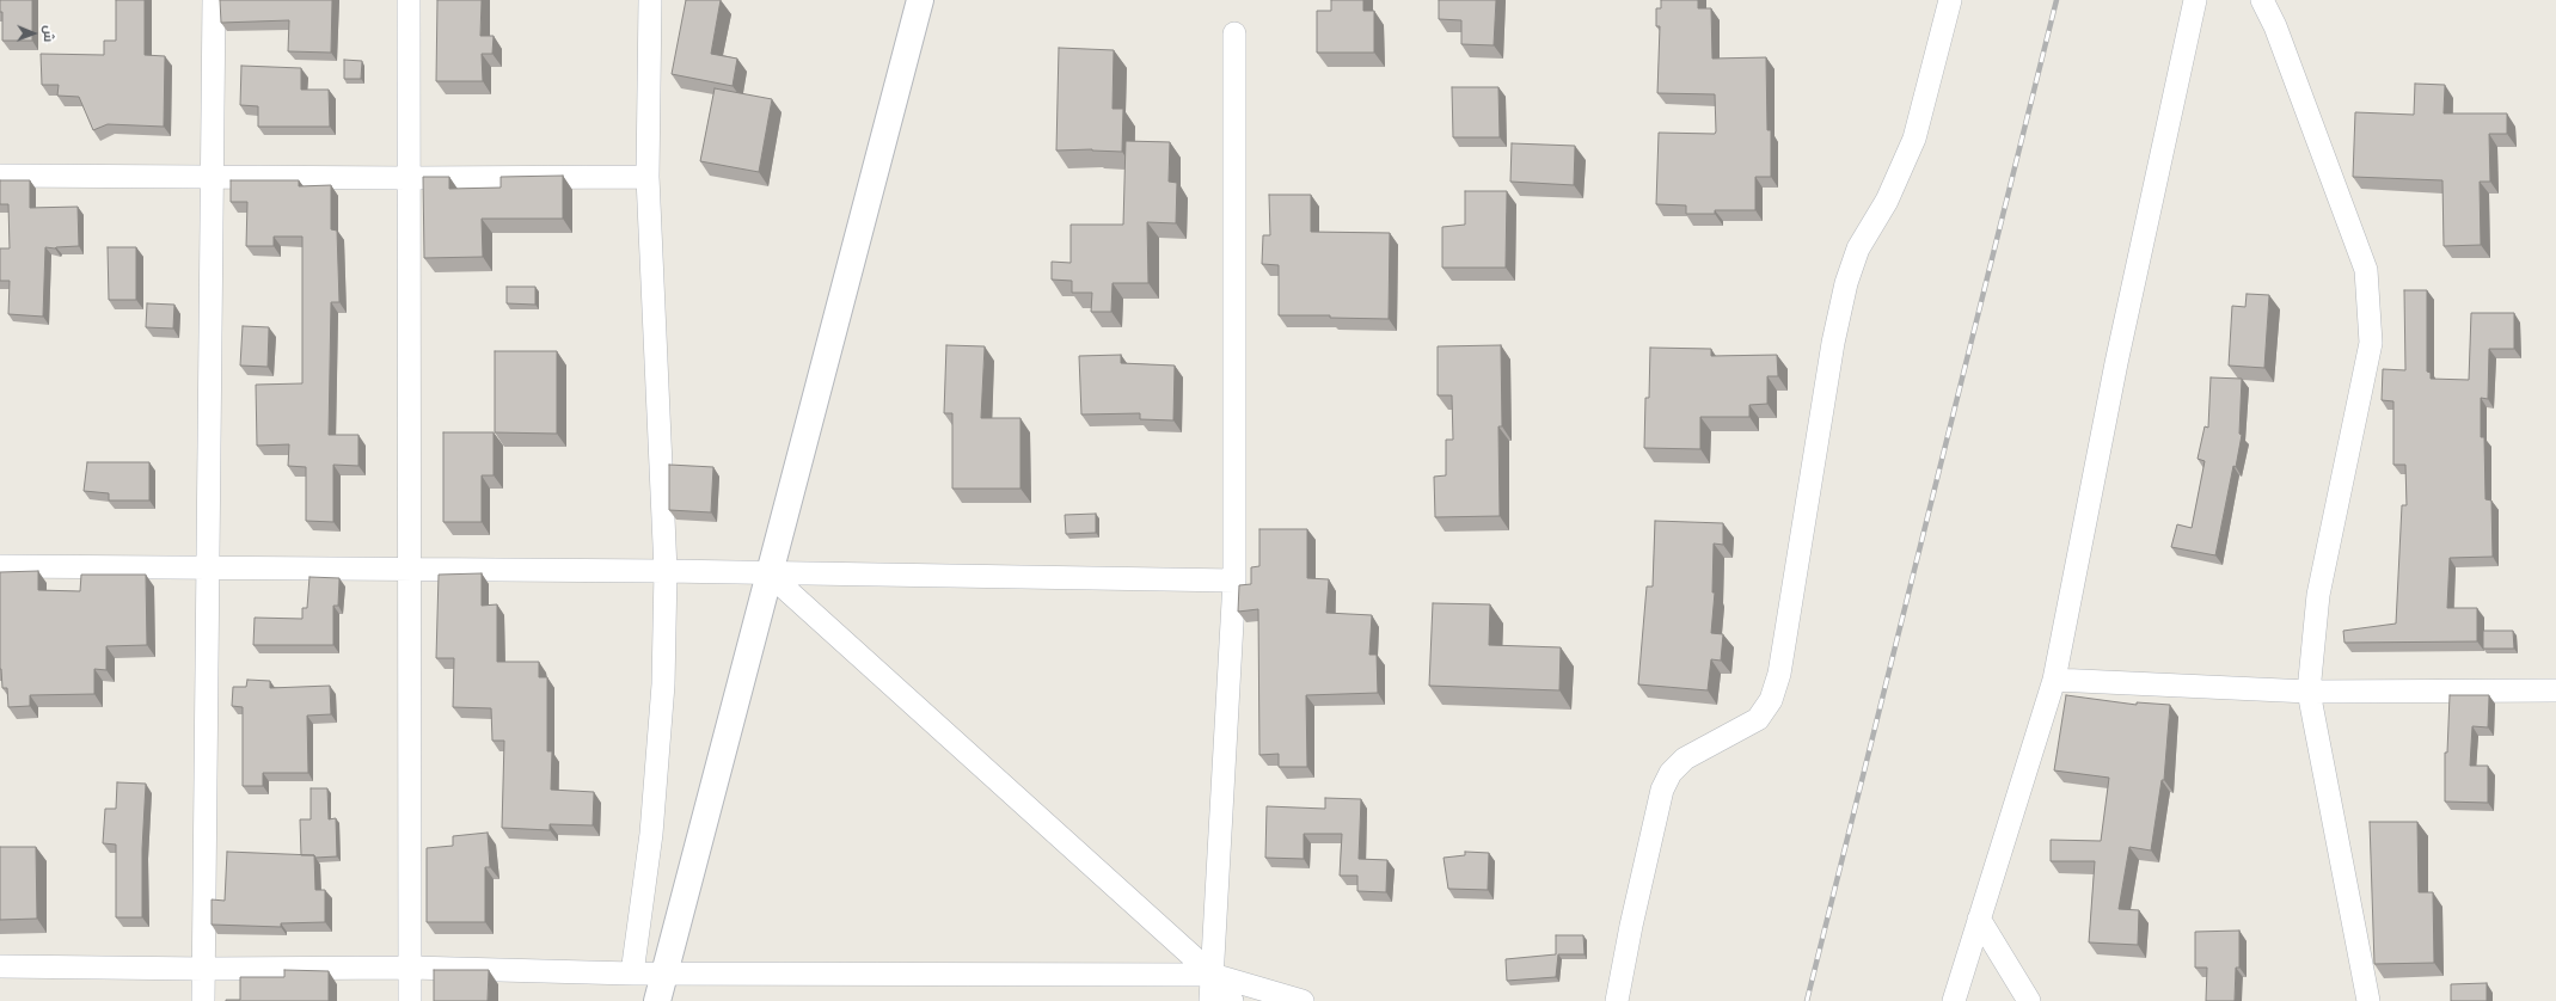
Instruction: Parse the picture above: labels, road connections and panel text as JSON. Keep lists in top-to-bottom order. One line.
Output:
{"north":"right"}
